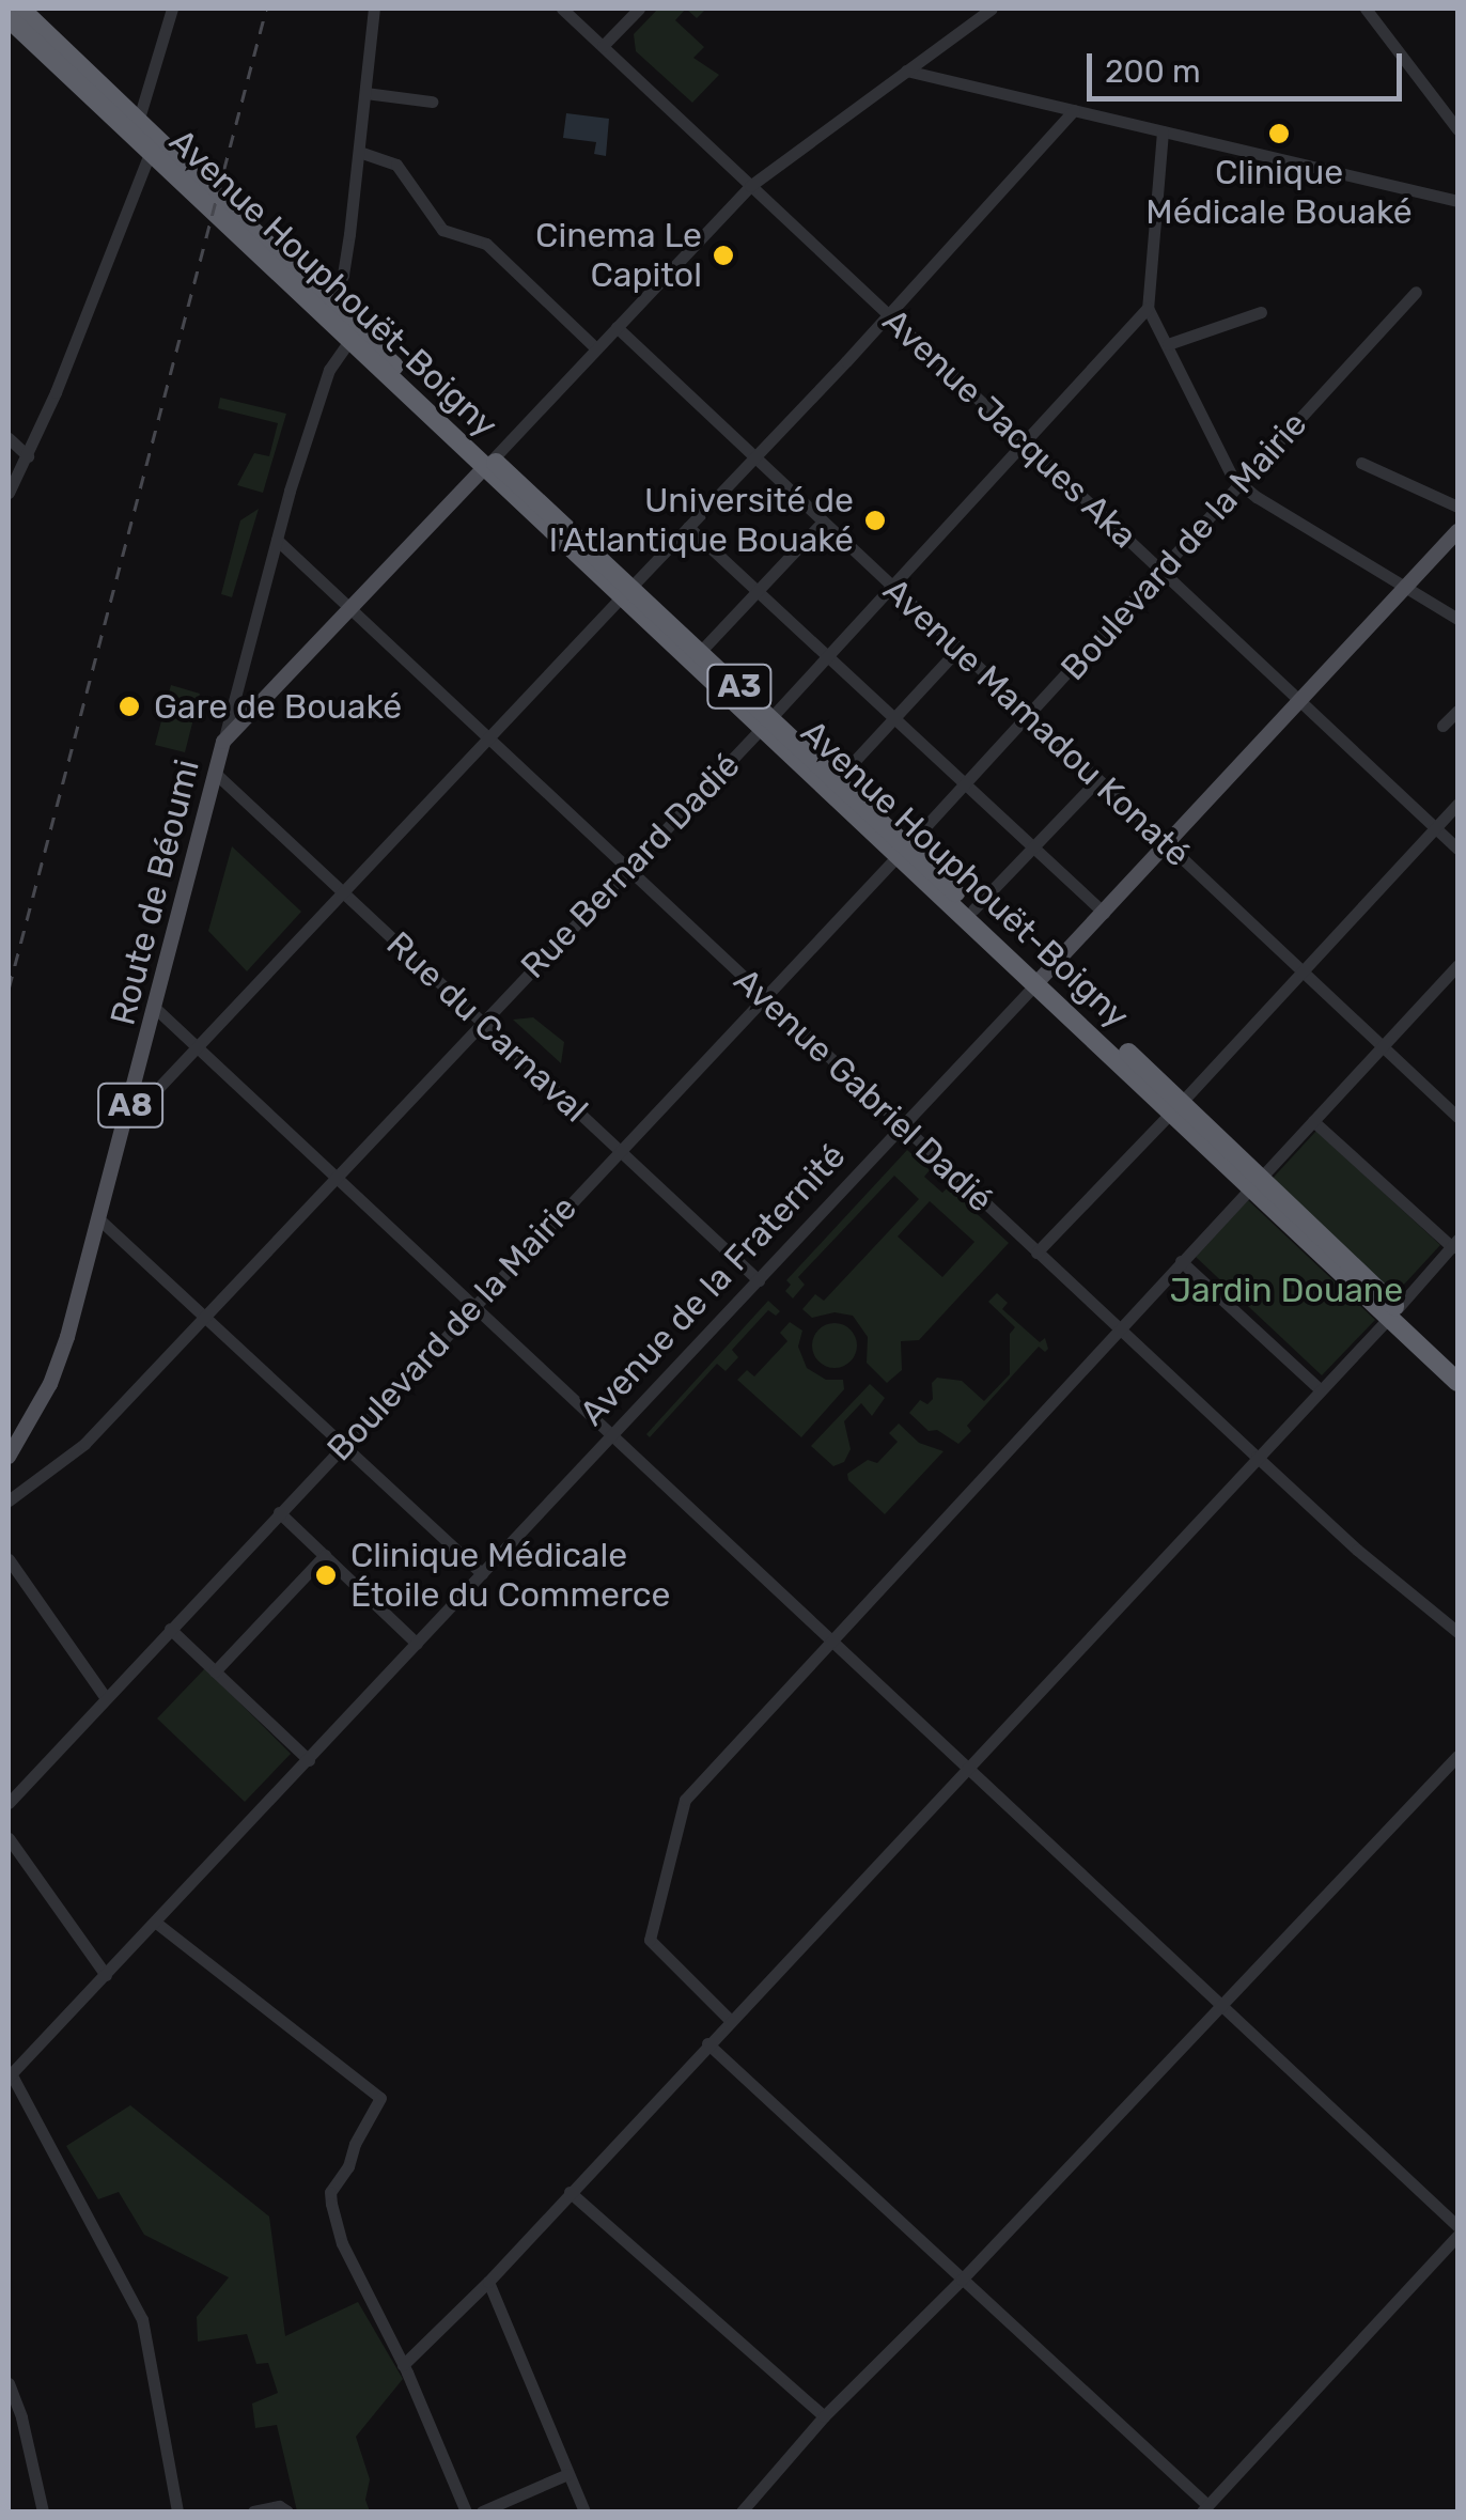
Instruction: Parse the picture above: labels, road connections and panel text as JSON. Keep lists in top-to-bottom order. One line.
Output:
{"streets":{"highway":["Avenue Houphouët-Boigny","A3"],"main road":["Route de Béoumi","A8","Avenue de la Fraternité"],"street":["Avenue Jacques Aka","Boulevard de la Mairie","Avenue Mamadou Konaté","Rue Bernard Dadié","Rue du Carnaval","Avenue Gabriel Dadié"]},"crossings":[["Avenue Houphouët-Boigny","Boulevard de la Mairie"],["Avenue Houphouët-Boigny","Rue Bernard Dadié"],["Avenue Houphouët-Boigny","Route de Béoumi"],["Avenue Houphouët-Boigny","Avenue de la Fraternité"],["Avenue Jacques Aka","Boulevard de la Mairie"],["Avenue Jacques Aka","Rue Bernard Dadié"],["Avenue Jacques Aka","Route de Béoumi"],["Avenue Jacques Aka","Avenue de la Fraternité"],["Boulevard de la Mairie","Avenue Mamadou Konaté"],["Boulevard de la Mairie","Rue du Carnaval"],["Boulevard de la Mairie","Avenue Gabriel Dadié"],["Avenue Mamadou Konaté","Rue Bernard Dadié"],["Avenue Mamadou Konaté","Route de Béoumi"],["Avenue Mamadou Konaté","Avenue de la Fraternité"],["Rue Bernard Dadié","Rue du Carnaval"],["Rue Bernard Dadié","Avenue Gabriel Dadié"],["Route de Béoumi","Rue du Carnaval"],["Route de Béoumi","Avenue Gabriel Dadié"],["Rue du Carnaval","Avenue de la Fraternité"],["Avenue Gabriel Dadié","Avenue de la Fraternité"]],"parks":["Jardin Douane"],"places":["Clinique Médicale Bouaké","Cinema Le Capitol","Université de l'Atlantique Bouaké","Gare de Bouaké","Clinique Médicale Étoile du Commerce"],"scale_bar":"200 m"}
